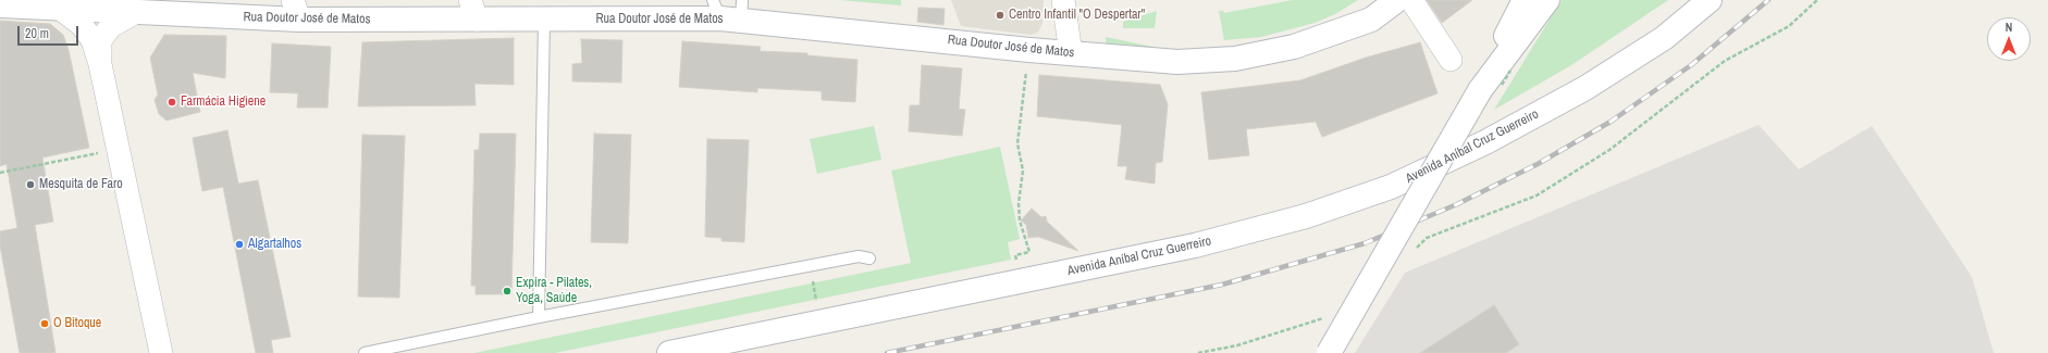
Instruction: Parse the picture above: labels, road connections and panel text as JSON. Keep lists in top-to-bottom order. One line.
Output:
{"streets":{"street":["Rua Doutor José de Matos","Avenida Aníbal Cruz Guerreiro"]},"places":["Centro Infantil \"O Despertar\"","Farmácia Higiene","Mesquita de Faro","Algartalhos","Expira - Pilates, Yoga, Saúde","O Bitoque"],"scale_bar":"20 m","north":"top"}
